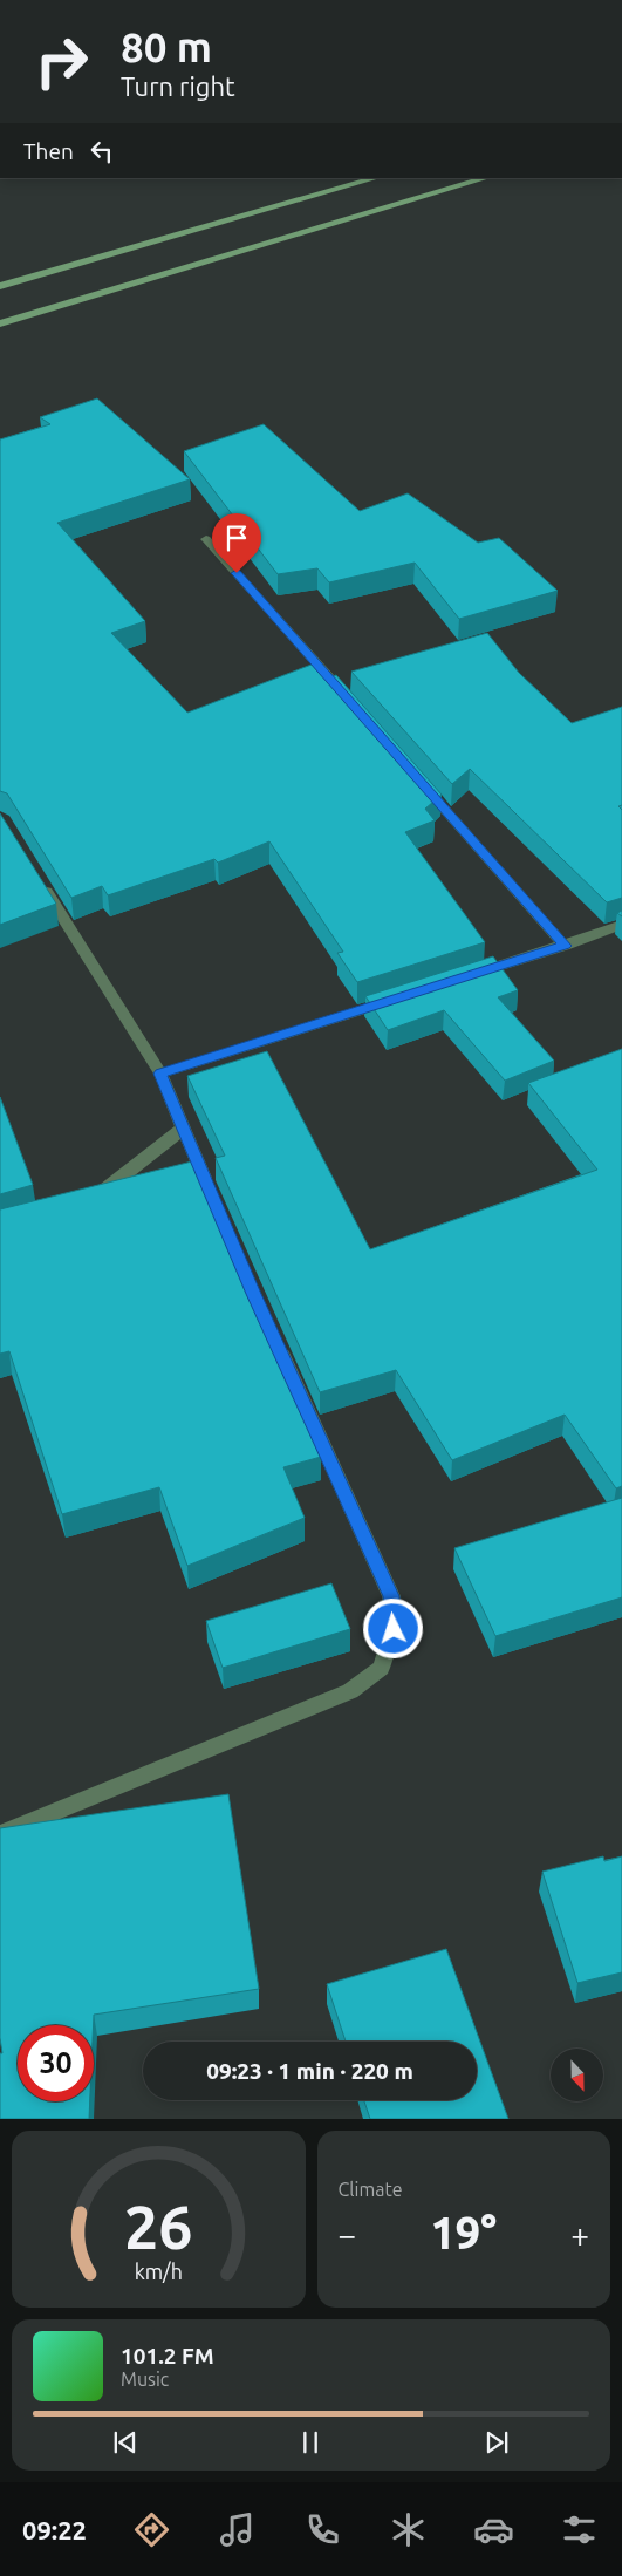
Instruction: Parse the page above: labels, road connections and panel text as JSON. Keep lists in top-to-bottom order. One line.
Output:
{"north":"bottom","page":{"turn":["80 m","Turn right"],"then":"Then","limit":"30","trip":"09:23 · 1 min · 220 m","tile":"Climate","heat":["−","19°","+"],"song":["101.2 FM","Music"],"tabs":"09:22","gauge":["26","km/h"]}}
